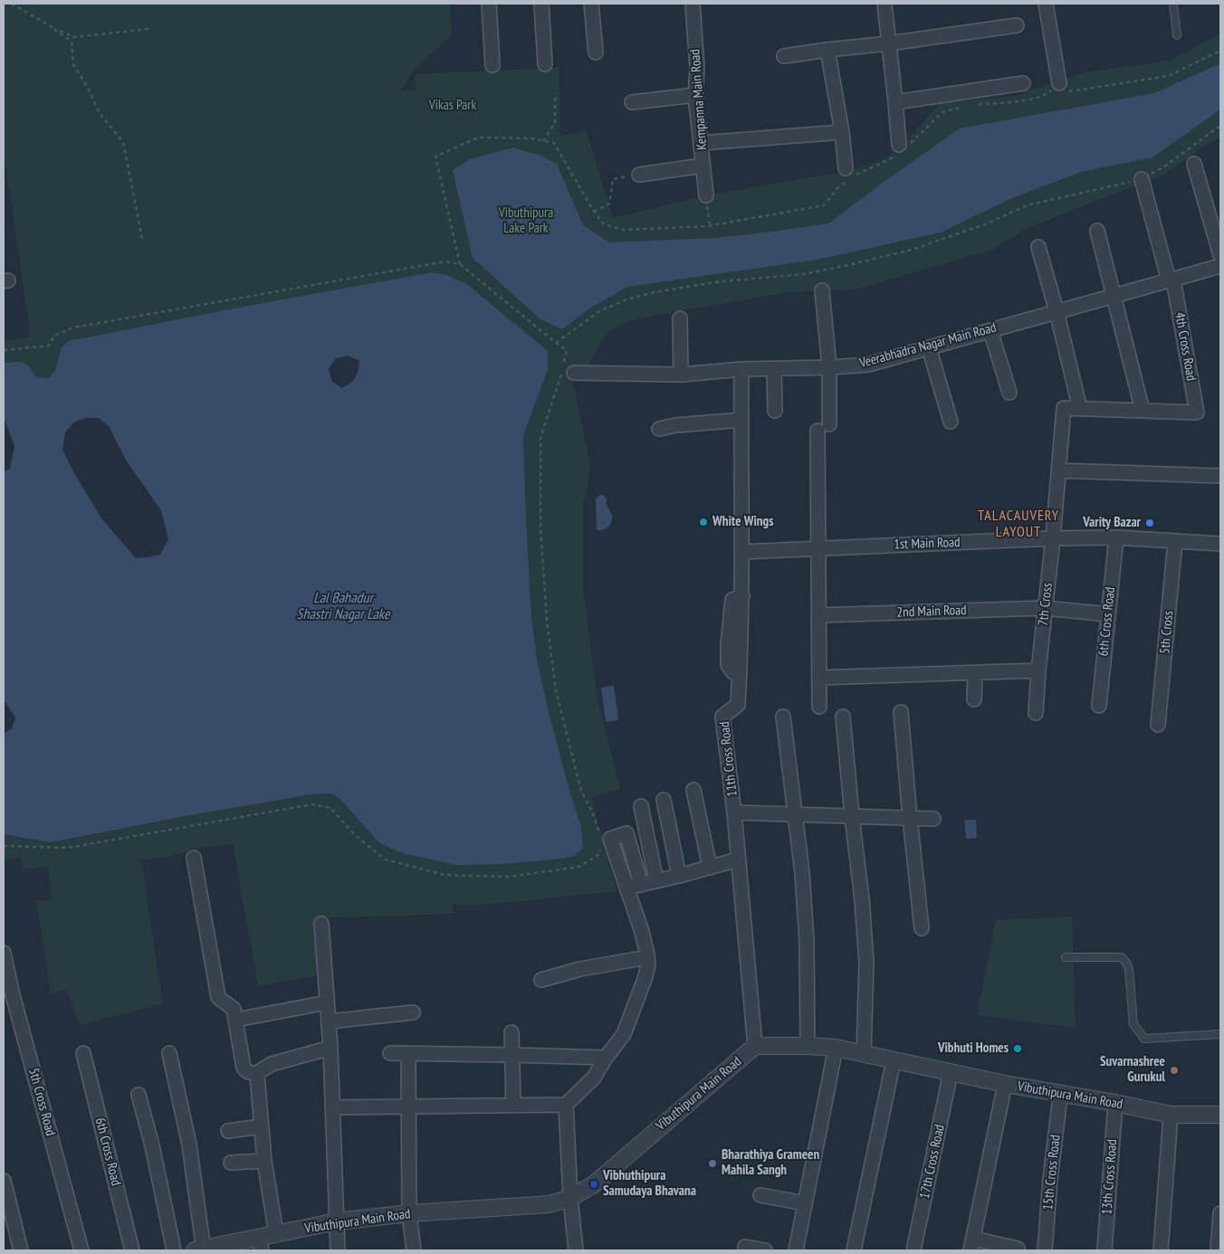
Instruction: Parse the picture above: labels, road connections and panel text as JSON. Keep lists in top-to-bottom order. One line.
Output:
{"streets":{"street":["Kempanna Main Road","Veerabhadra Nagar Main Road","4th Cross Road","1st Main Road","7th Cross","2nd Main Road","6th Cross Road","5th Cross","11th Cross Road","Vibuthipura Main Road","5th Cross Road","17th Cross Road","15th Cross Road","13th Cross Road"]},"crossings":[["Veerabhadra Nagar Main Road","4th Cross Road"],["Veerabhadra Nagar Main Road","11th Cross Road"],["1st Main Road","7th Cross"],["1st Main Road","6th Cross Road"],["1st Main Road","5th Cross"],["1st Main Road","11th Cross Road"],["7th Cross","2nd Main Road"],["2nd Main Road","6th Cross Road"],["11th Cross Road","Vibuthipura Main Road"],["Vibuthipura Main Road","17th Cross Road"],["Vibuthipura Main Road","15th Cross Road"],["Vibuthipura Main Road","13th Cross Road"]],"districts":["TALACAUVERY LAYOUT"],"water":["Lal Bahadur Shastri Nagar Lake"],"parks":["Vikas Park","Vibuthipura Lake Park"],"places":["White Wings","Varity Bazar","Vibhuti Homes","Suvarnashree Gurukul","Bharathiya Grameen Mahila Sangh","Vibhuthipura Samudaya Bhavana"]}
